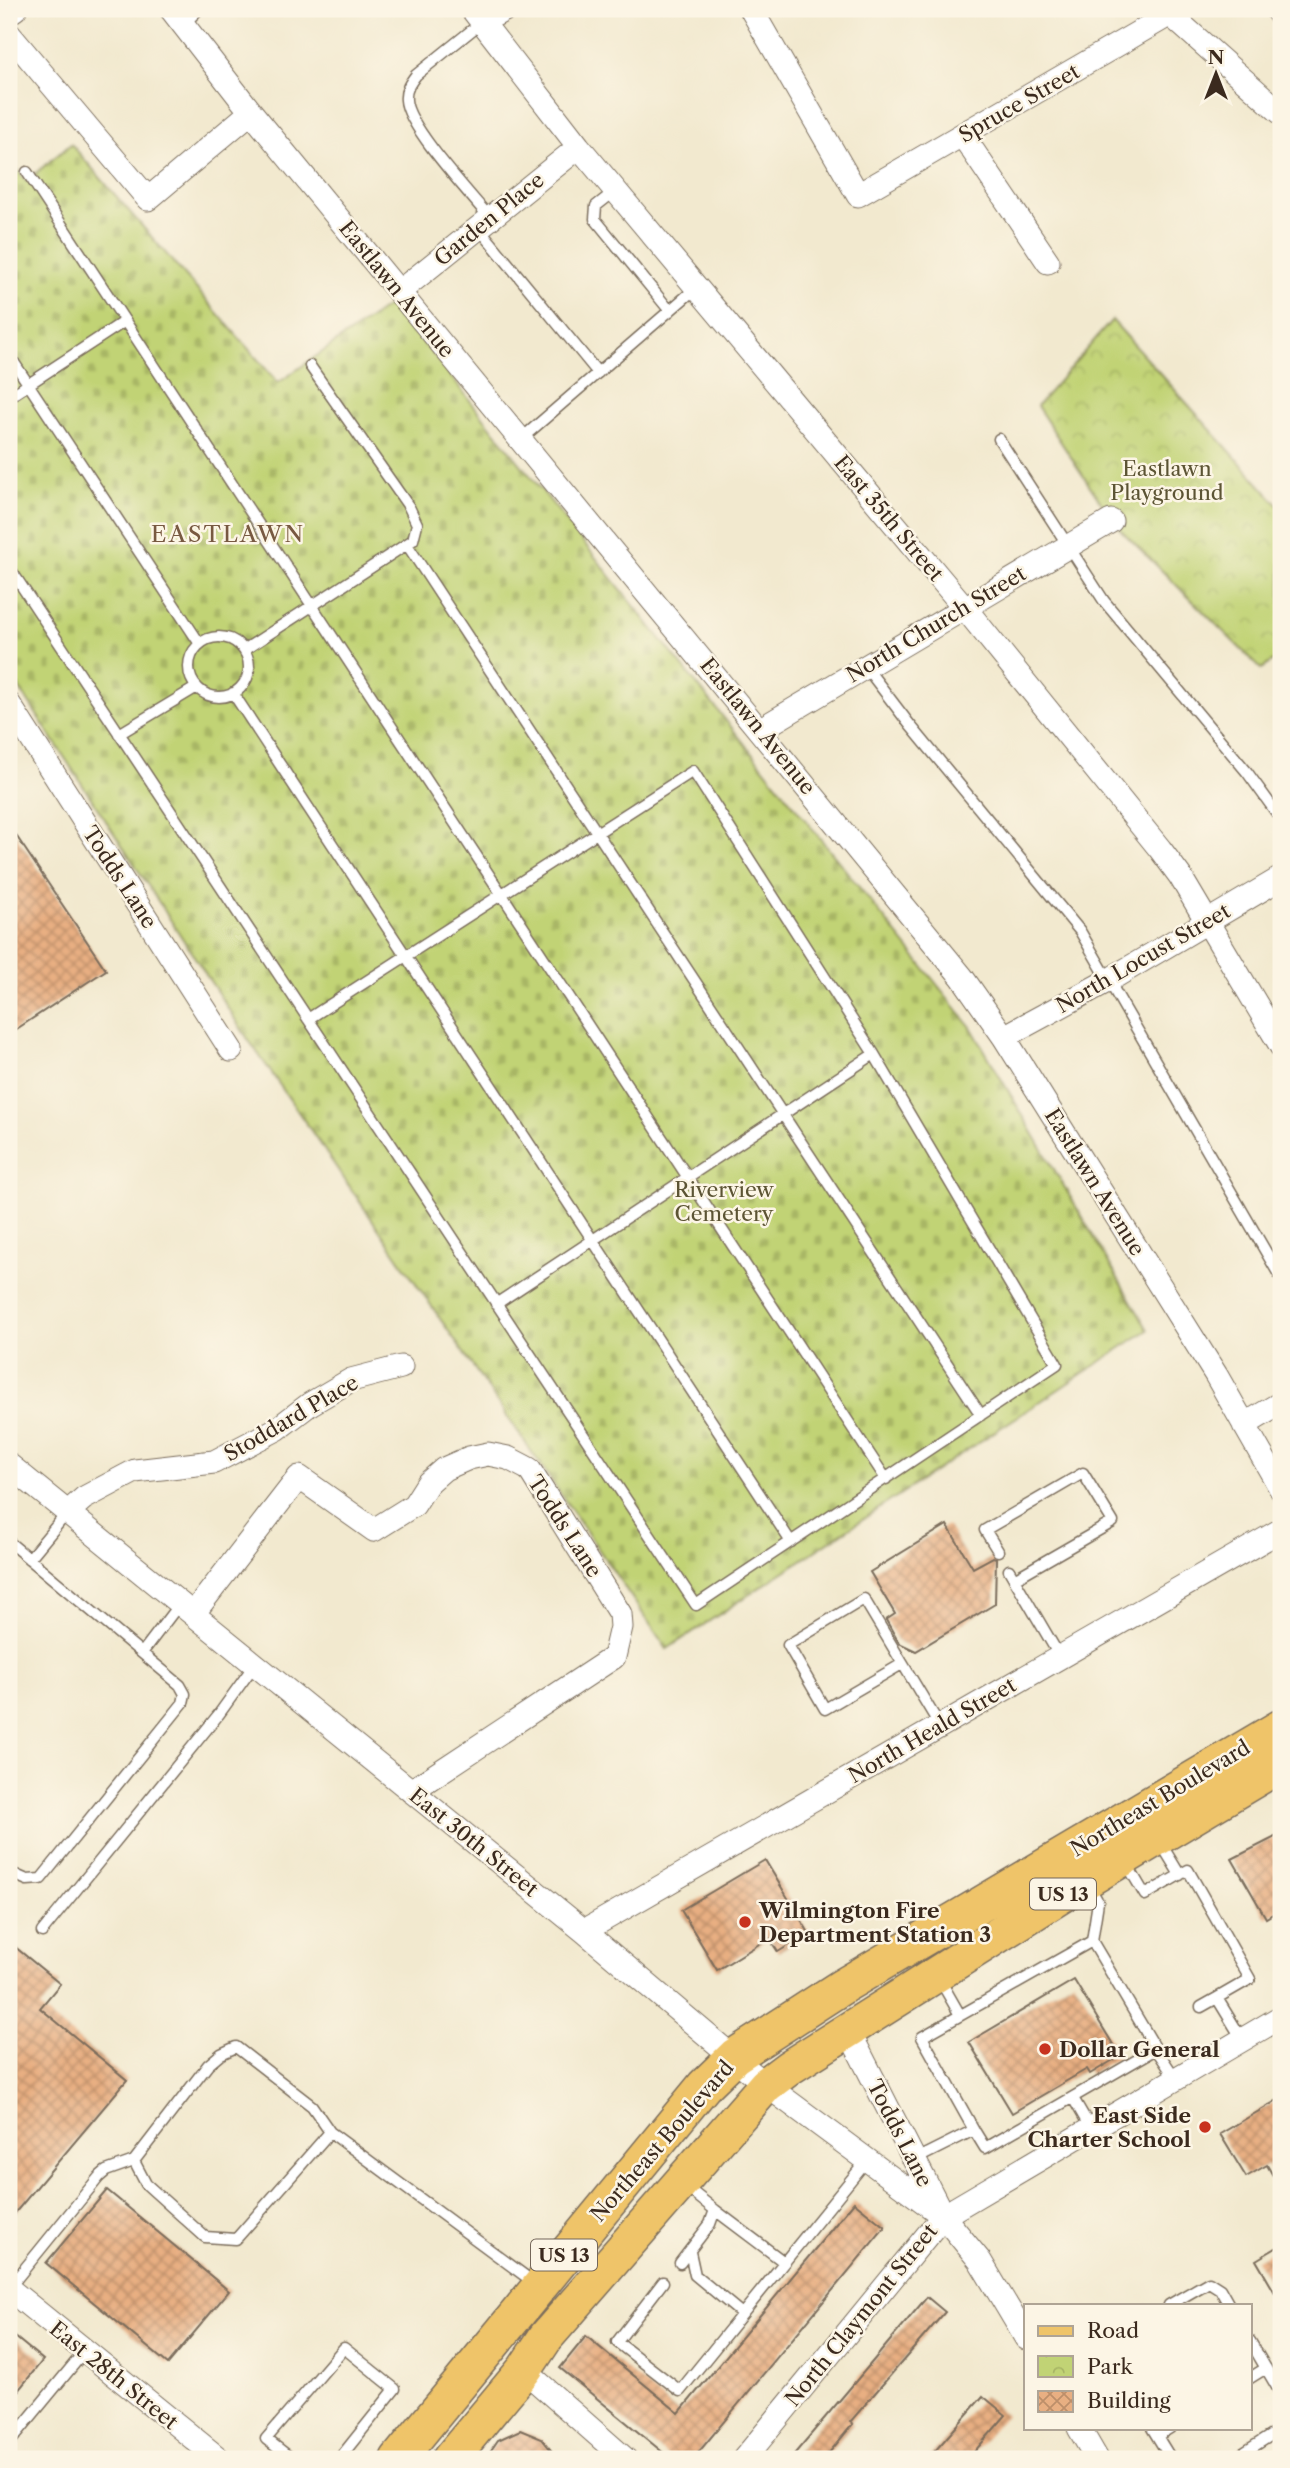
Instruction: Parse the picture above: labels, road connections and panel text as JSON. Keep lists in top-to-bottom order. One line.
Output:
{"streets":{"main road":["Northeast Boulevard","US 13"],"street":["Spruce Street","Garden Place","Eastlawn Avenue","East 35th Street","North Church Street","Todds Lane","North Locust Street","Stoddard Place","North Heald Street","East 30th Street","North Claymont Street","East 28th Street"]},"crossings":[["Garden Place","Eastlawn Avenue"],["Garden Place","East 35th Street"],["Eastlawn Avenue","North Church Street"],["Eastlawn Avenue","North Locust Street"],["East 35th Street","North Church Street"],["East 35th Street","North Locust Street"],["Todds Lane","East 30th Street"],["Todds Lane","US 13"],["Todds Lane","North Claymont Street"],["Stoddard Place","East 30th Street"],["North Heald Street","East 30th Street"],["Northeast Boulevard","East 30th Street"],["Northeast Boulevard","US 13"],["East 30th Street","US 13"],["East 30th Street","North Claymont Street"]],"districts":["EASTLAWN"],"parks":["Eastlawn Playground","Riverview Cemetery"],"places":["Wilmington Fire Department Station 3","Dollar General","East Side Charter School"],"legend":["Road","Park","Building"],"north":"top"}
